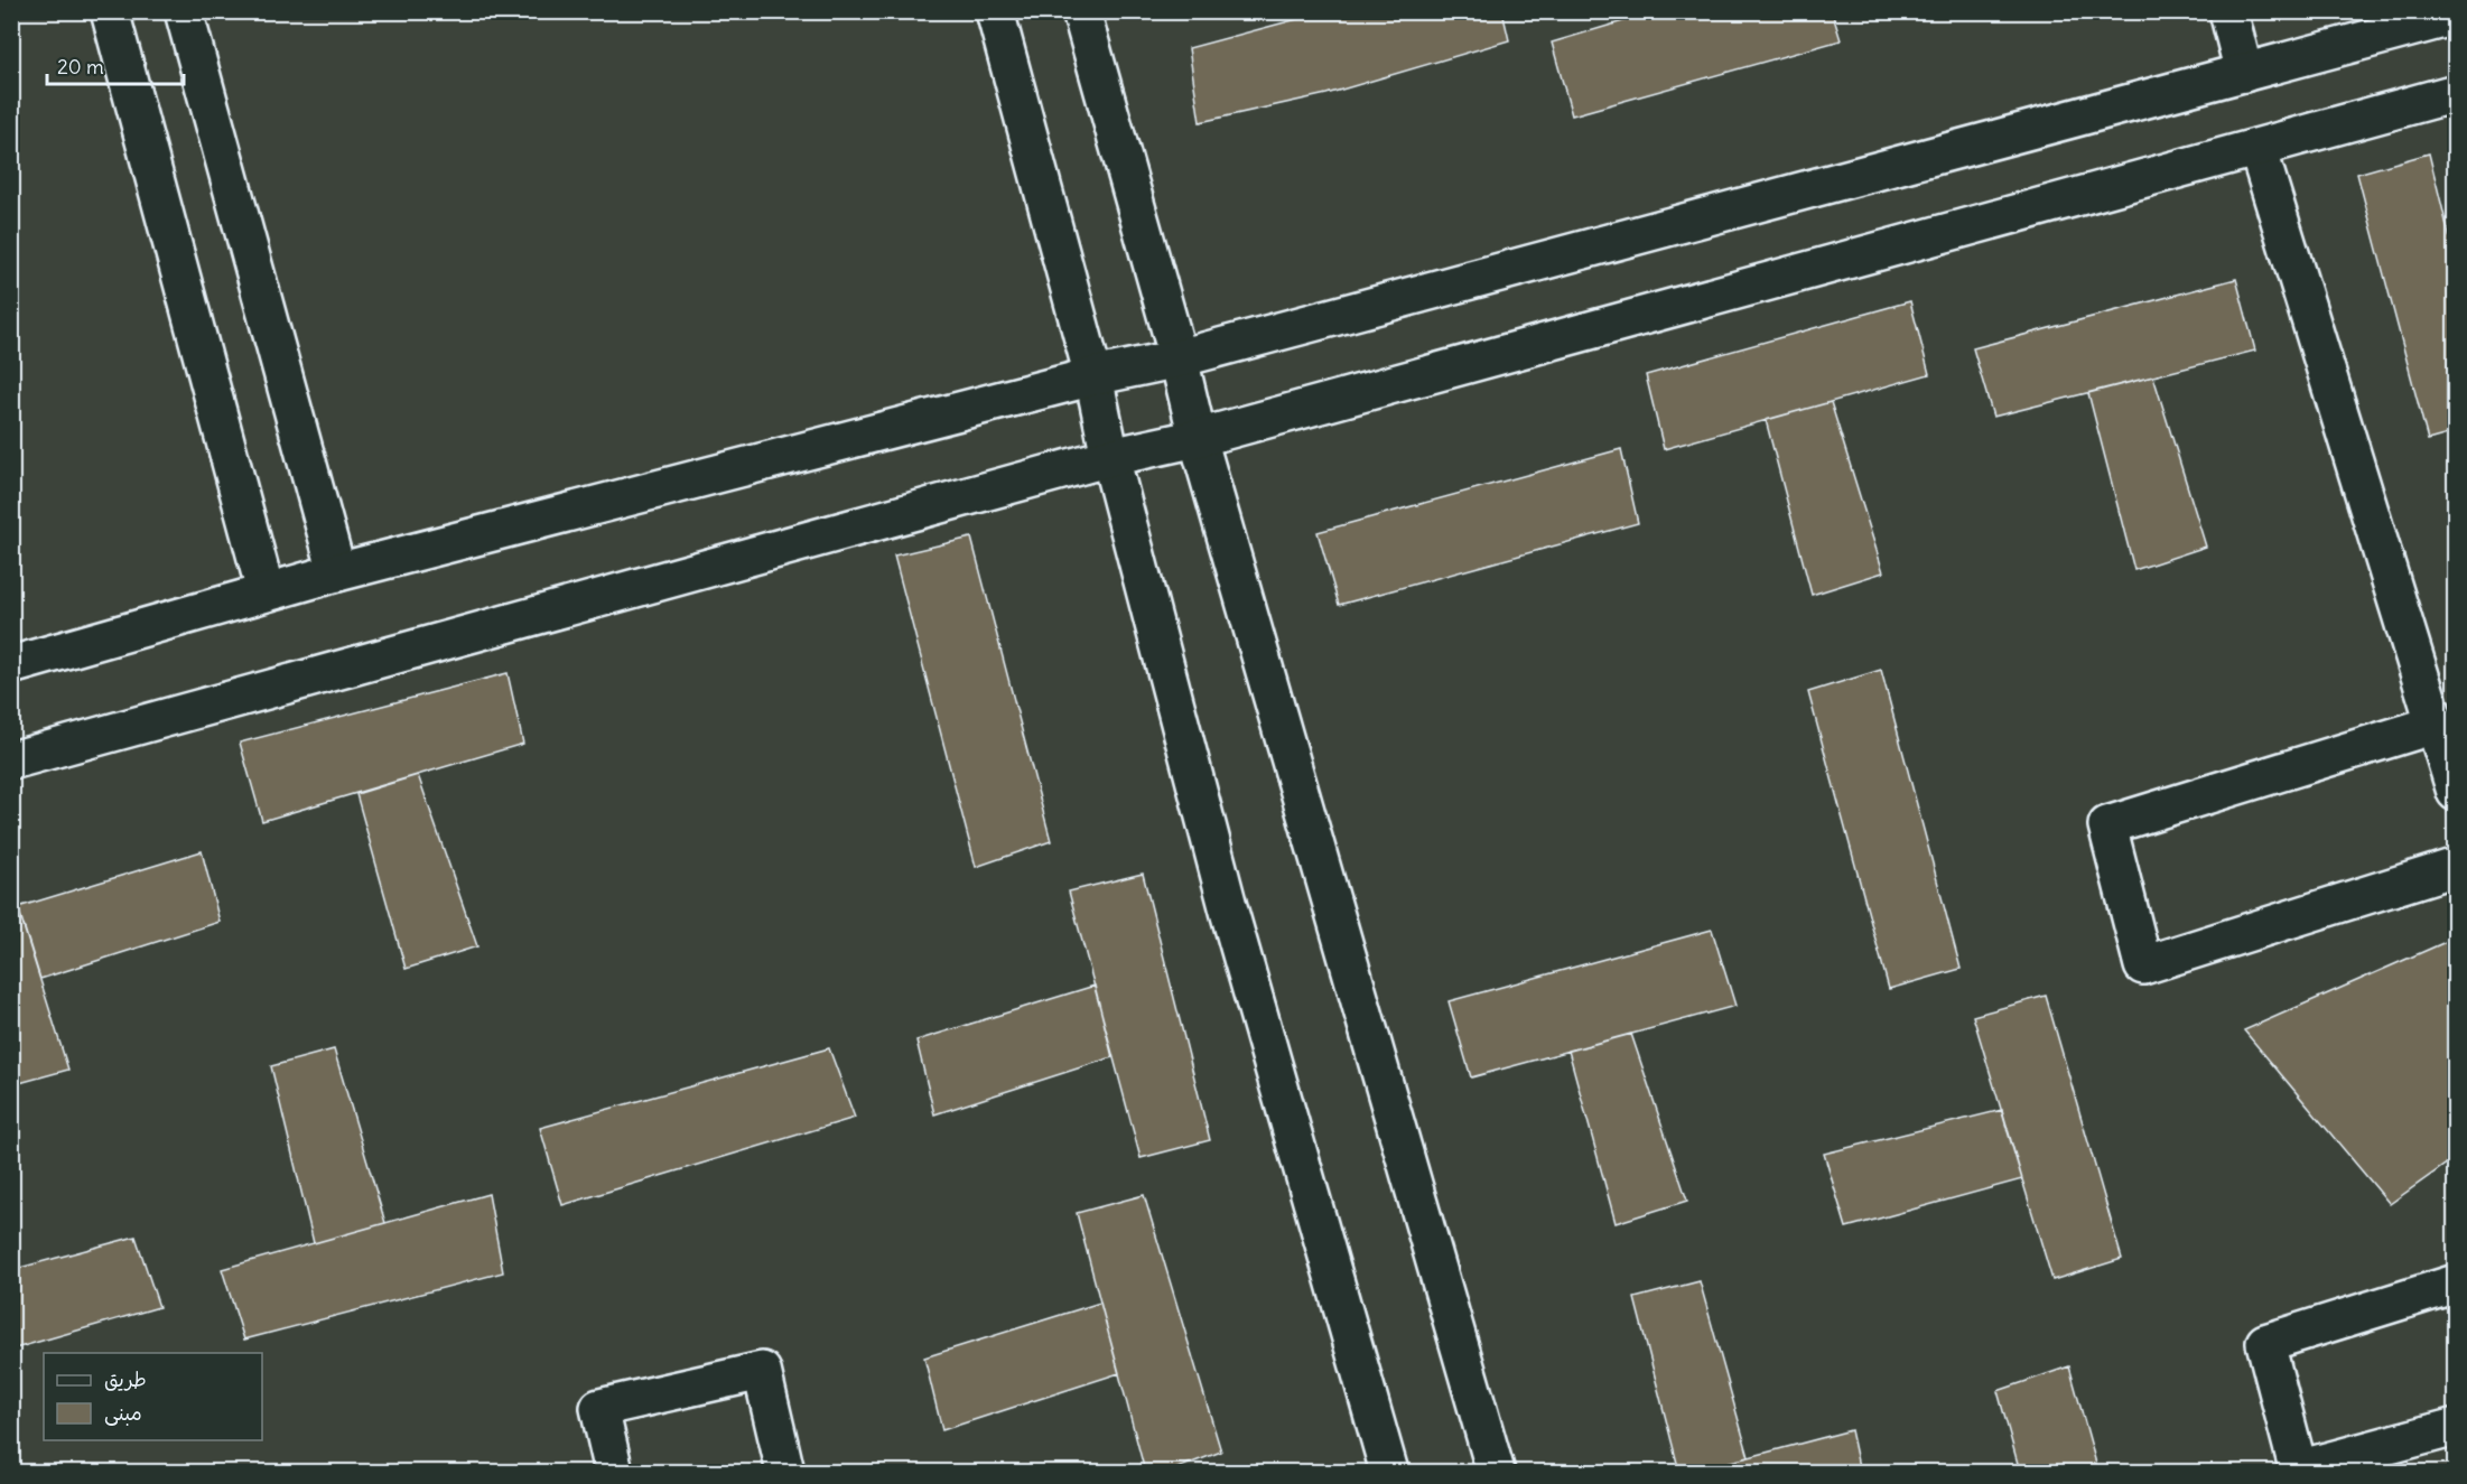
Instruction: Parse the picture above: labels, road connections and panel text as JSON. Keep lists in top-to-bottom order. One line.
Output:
{"legend":["طريق","مبنى"],"scale_bar":"20 m"}
